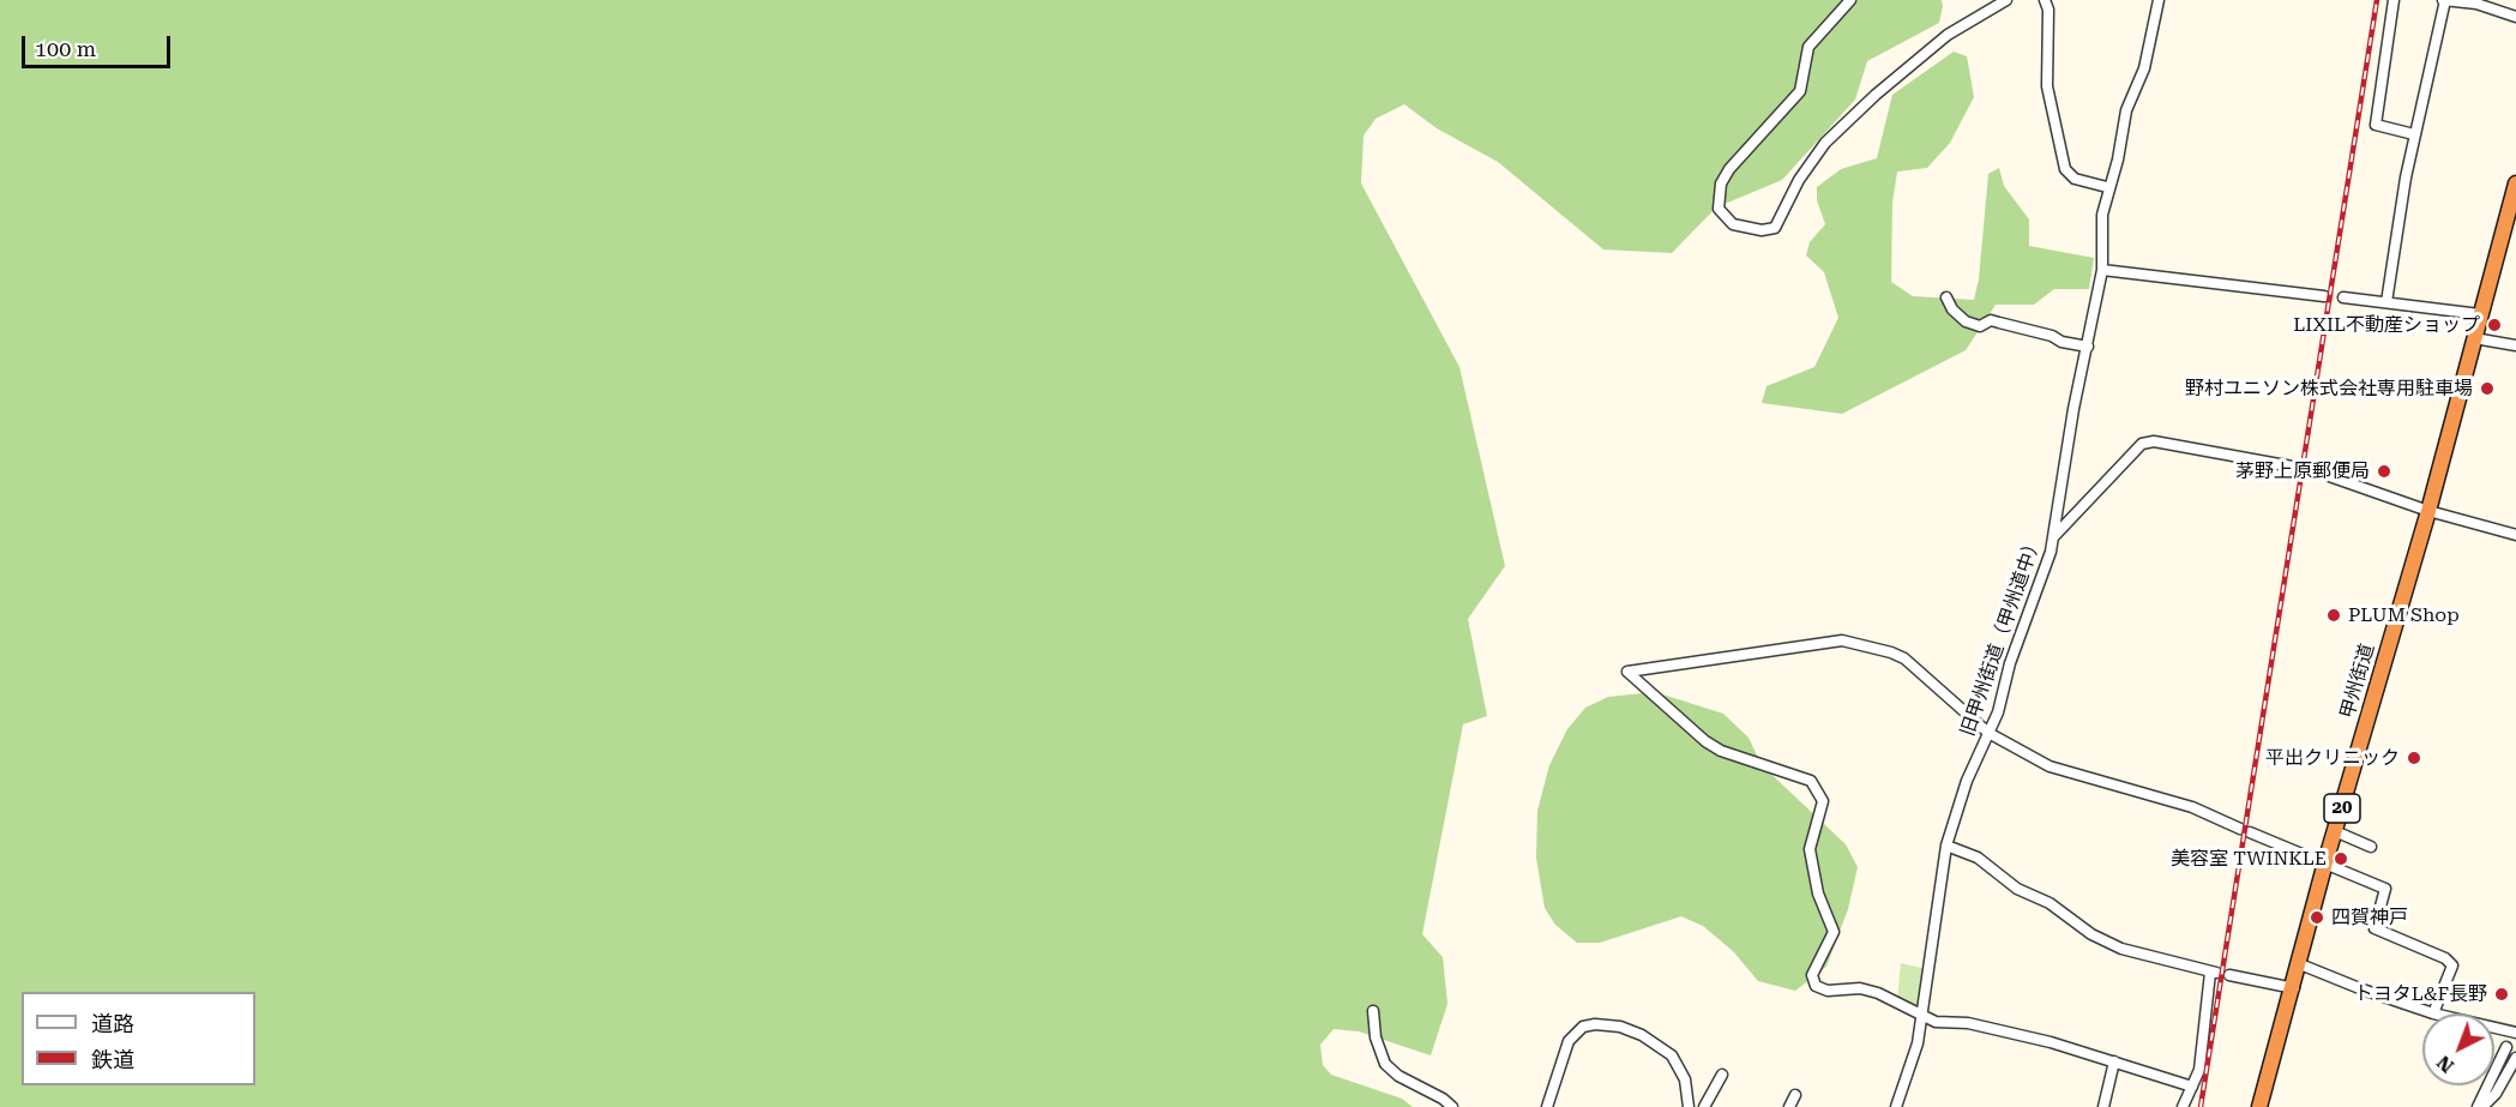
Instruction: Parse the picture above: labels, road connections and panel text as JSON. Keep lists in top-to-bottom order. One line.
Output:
{"streets":{"highway":["甲州街道","20"],"street":["旧甲州街道（甲州道中）"]},"crossings":[["旧甲州街道（甲州道中）","甲州街道"]],"places":["LIXIL不動産ショップ","野村ユニソン株式会社専用駐車場","茅野上原郵便局","PLUM Shop","平出クリニック","美容室 TWINKLE","四賀神戸","トヨタL&F長野"],"legend":["道路","鉄道"],"scale_bar":"100 m","north":"bottom left"}
